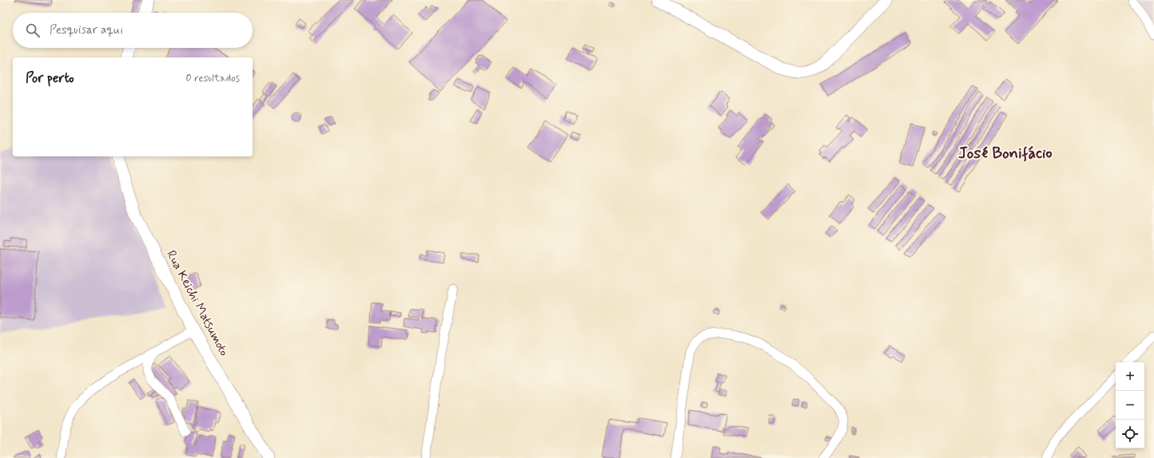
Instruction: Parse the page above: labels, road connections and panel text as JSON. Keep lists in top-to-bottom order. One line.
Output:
{"streets":{"main road":["Rua Keichi Matsumoto"]},"districts":["José Bonifácio"],"page":{"search":"Pesquisar aqui","heading":["Por perto","0 resultados"],"map_buttons":["+","−"]}}
